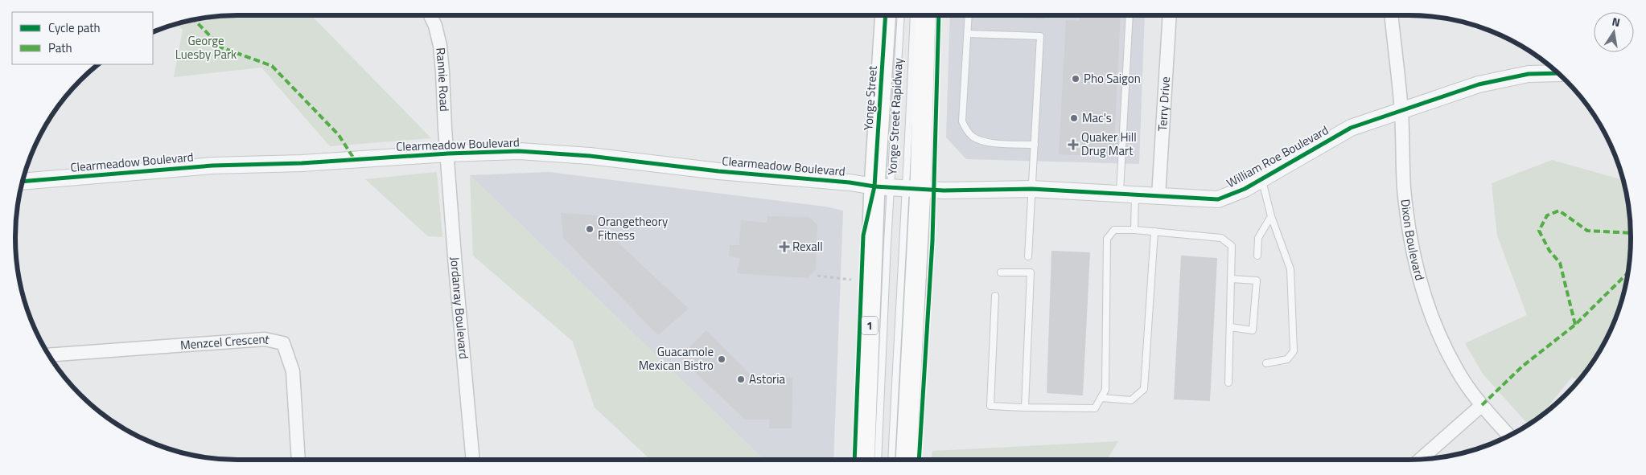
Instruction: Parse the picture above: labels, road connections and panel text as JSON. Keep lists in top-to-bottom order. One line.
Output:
{"streets":{"main road":["Yonge Street","1"],"street":["Rannie Road","Terry Drive","Clearmeadow Boulevard","William Roe Boulevard","Dixon Boulevard","Jordanray Boulevard","Menzcel Crescent"],"lane":["Yonge Street Rapidway"]},"crossings":[["Rannie Road","Clearmeadow Boulevard"],["Rannie Road","Jordanray Boulevard"],["Yonge Street","Yonge Street Rapidway"],["Yonge Street","Clearmeadow Boulevard"],["Yonge Street","William Roe Boulevard"],["Terry Drive","William Roe Boulevard"],["Yonge Street Rapidway","Clearmeadow Boulevard"],["Yonge Street Rapidway","William Roe Boulevard"],["Clearmeadow Boulevard","William Roe Boulevard"],["Clearmeadow Boulevard","Jordanray Boulevard"],["William Roe Boulevard","Dixon Boulevard"]],"parks":["George Luesby Park"],"places":{"other":["Pho Saigon","Mac's","Orangetheory Fitness","Guacamole Mexican Bistro","Astoria"],"health":["Quaker Hill Drug Mart","Rexall"]},"legend":["Cycle path","Path"],"north":"top"}
